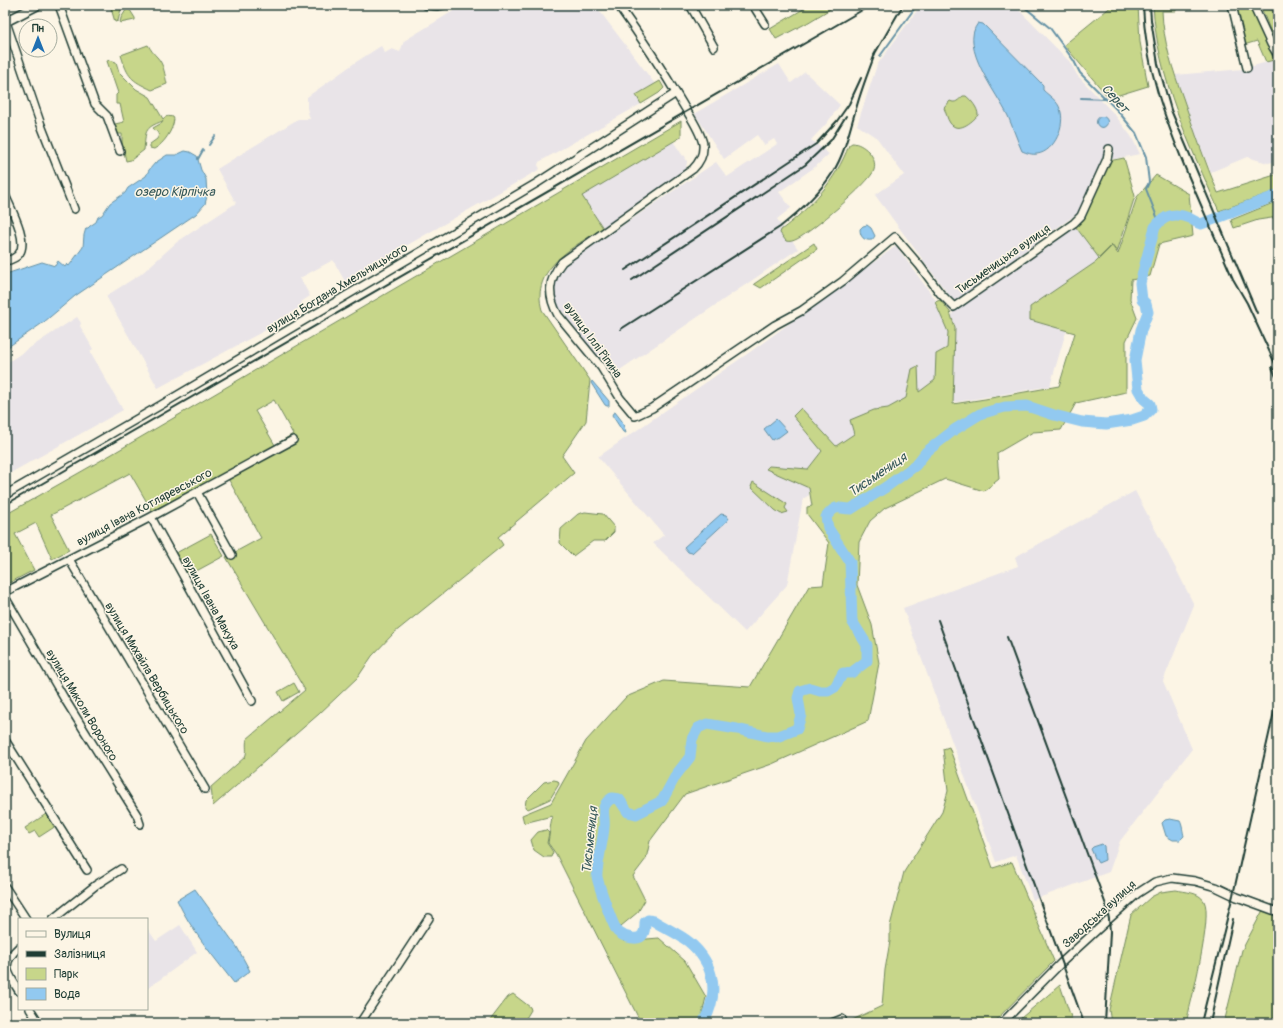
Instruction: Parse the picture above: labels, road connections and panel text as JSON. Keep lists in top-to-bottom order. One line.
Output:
{"streets":{"street":["Тисьменицька вулиця","вулиця Богдана Хмельницького","вулиця Іллі Ріпина","вулиця Івана Котляревського","вулиця Івана Макуха","вулиця Михайла Вербицького","вулиця Миколи Вороного","Заводська вулиця"]},"crossings":[["Тисьменицька вулиця","вулиця Іллі Ріпина"],["вулиця Богдана Хмельницького","вулиця Іллі Ріпина"],["вулиця Івана Котляревського","вулиця Івана Макуха"],["вулиця Івана Котляревського","вулиця Михайла Вербицького"]],"water":["Серет","озеро Кірпічка","Тисьмениця"],"legend":["Вулиця","Залізниця","Парк","Вода"],"north":"top"}
